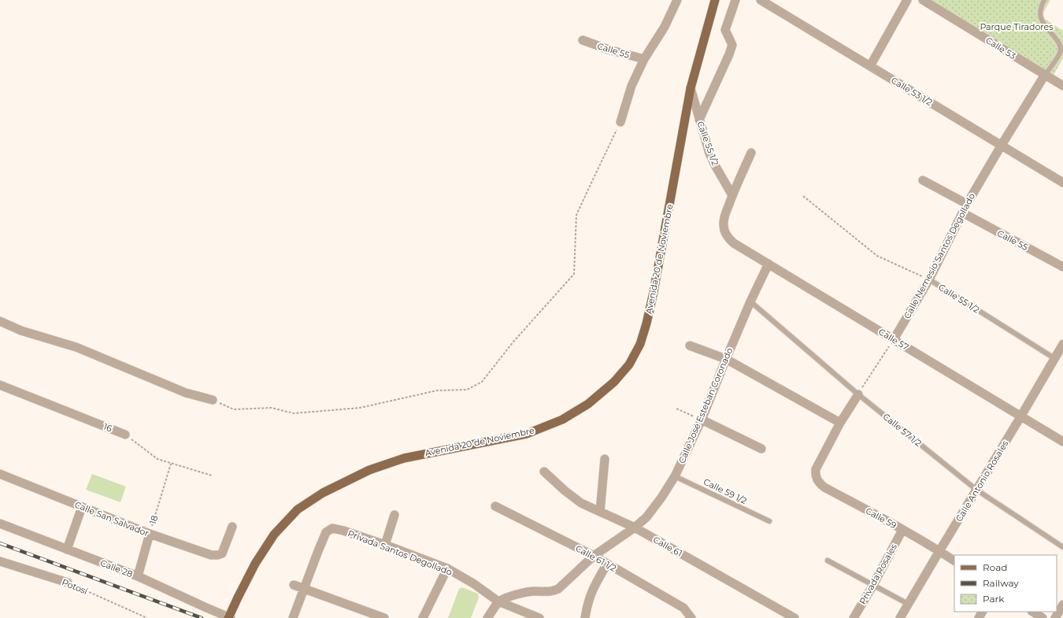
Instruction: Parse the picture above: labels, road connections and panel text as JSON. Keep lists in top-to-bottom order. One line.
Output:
{"streets":{"main road":["Avenida 20 de Noviembre"],"street":["Calle 53","Calle 55","Calle 53 1/2","Calle 55 1/2","Calle Nemesio Santos Degollado","Calle 57","Calle José Esteban Coronado","16","Calle Antonio Rosales","Calle 59","Calle San Salvador","18","Calle 61","Privada Santos Degollado","Calle 61 1/2","Calle 28","Privada Rosales","Potosí"],"lane":["Calle 57 1/2","Calle 59 1/2"]},"crossings":[["Calle 53","Calle Nemesio Santos Degollado"],["Calle 55","Calle Nemesio Santos Degollado"],["Calle 53 1/2","Calle Nemesio Santos Degollado"],["Calle 55 1/2","Calle Nemesio Santos Degollado"],["Calle 55 1/2","Avenida 20 de Noviembre"],["Calle 55 1/2","Calle 57"],["Calle 55 1/2","Calle Antonio Rosales"],["Calle Nemesio Santos Degollado","Calle 57"],["Avenida 20 de Noviembre","Calle 28"],["Calle 57","Calle José Esteban Coronado"],["Calle 57","Calle Antonio Rosales"],["Calle José Esteban Coronado","Calle 57 1/2"],["Calle José Esteban Coronado","Calle 59 1/2"],["Calle José Esteban Coronado","Calle 61"],["Calle José Esteban Coronado","Privada Santos Degollado"],["Calle José Esteban Coronado","Calle 61 1/2"],["Calle 57 1/2","Calle Antonio Rosales"],["Calle Antonio Rosales","Calle 59"],["Calle 59","Privada Rosales"],["Calle San Salvador","18"],["18","Calle 28"]],"parks":["Parque Tiradores"],"legend":["Road","Railway","Park"]}
